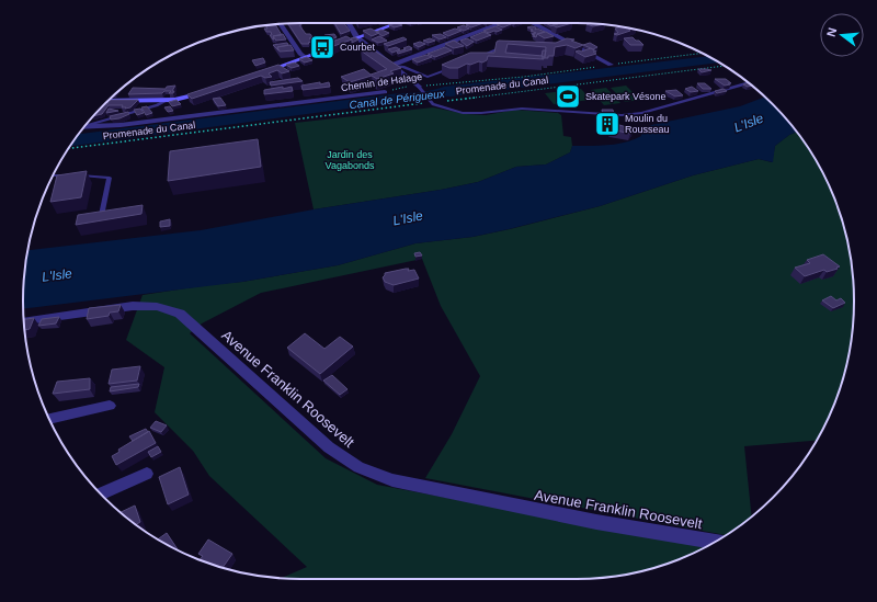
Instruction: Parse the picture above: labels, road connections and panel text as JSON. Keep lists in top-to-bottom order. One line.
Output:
{"streets":{"street":["Chemin de Halage","Avenue Franklin Roosevelt"],"path":["Promenade du Canal"]},"water":["Canal de Périgueux","L'Isle"],"parks":["Jardin des Vagabonds"],"places":{"bus stop":["Courbet"],"sports":["Skatepark Vésone"],"building":["Moulin du Rousseau"]},"north":"left"}
